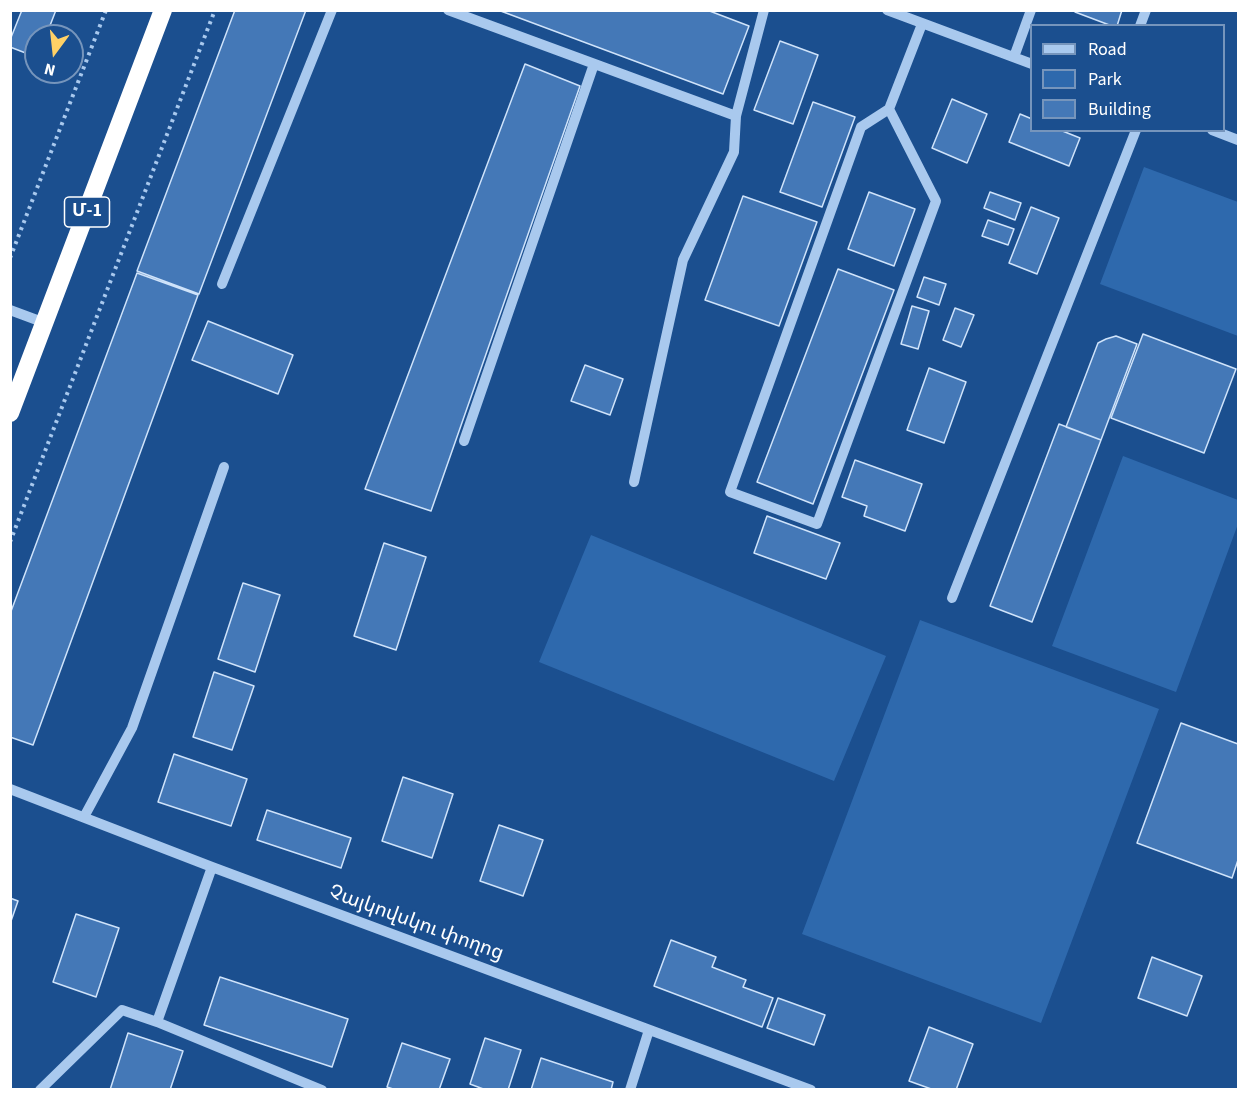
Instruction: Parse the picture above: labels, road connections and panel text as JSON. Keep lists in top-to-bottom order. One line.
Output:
{"streets":{"highway":["Մ-1"],"street":["Չայկովսկու փողոց"]},"legend":["Road","Park","Building"],"north":"bottom"}
